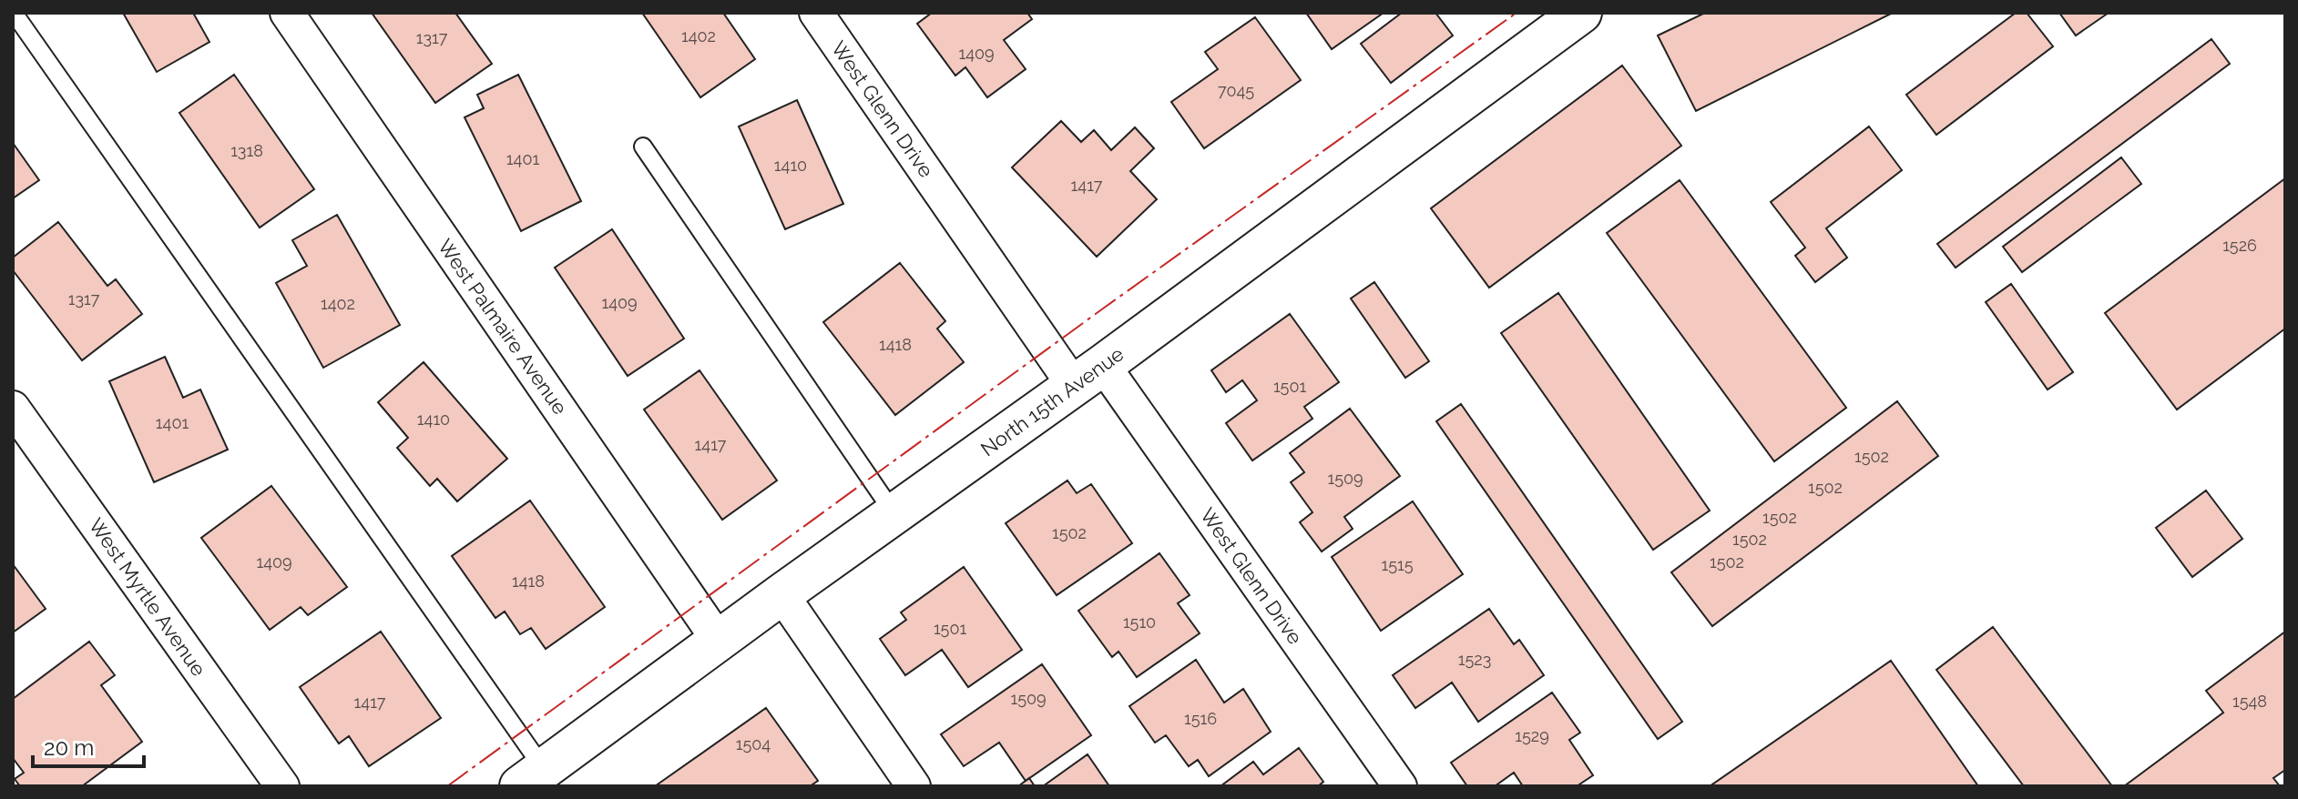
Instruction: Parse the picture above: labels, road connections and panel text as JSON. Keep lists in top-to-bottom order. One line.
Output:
{"streets":{"street":["West Glenn Drive","West Palmaire Avenue","North 15th Avenue","West Myrtle Avenue"]},"crossings":[["West Glenn Drive","North 15th Avenue"],["West Palmaire Avenue","North 15th Avenue"]],"house_numbers":["1402","1317","1409","7045","1318","1401","1410","1417","1526","1317","1409","1402","1418","1501","1410","1401","1417","1502","1509","1502","1502","1502","1502","1409","1502","1515","1418","1510","1501","1523","1509","1548","1417","1516","1529","1504"],"scale_bar":"20 m"}
